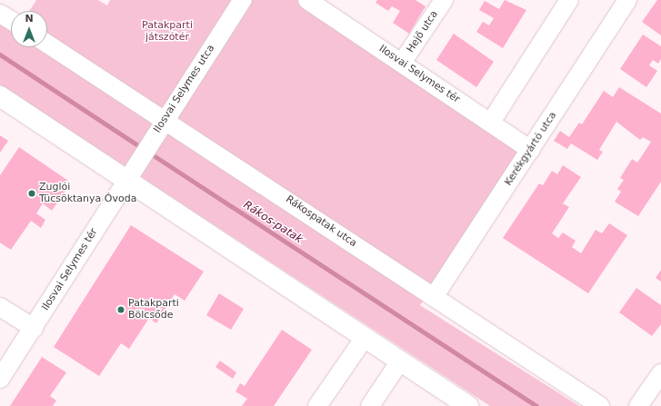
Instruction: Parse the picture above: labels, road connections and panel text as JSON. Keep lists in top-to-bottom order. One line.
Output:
{"streets":{"street":["Hejő utca","Ilosvai Selymes tér","Ilosvai Selymes utca","Kerékgyártó utca","Rákospatak utca"]},"crossings":[["Hejő utca","Ilosvai Selymes tér"],["Ilosvai Selymes tér","Ilosvai Selymes utca"],["Ilosvai Selymes tér","Kerékgyártó utca"],["Ilosvai Selymes utca","Rákospatak utca"],["Kerékgyártó utca","Rákospatak utca"]],"water":["Rákos-patak"],"parks":["Patakparti játszótér"],"places":["Zuglói Tücsöktanya Óvoda","Patakparti Bölcsőde"],"north":"top"}
